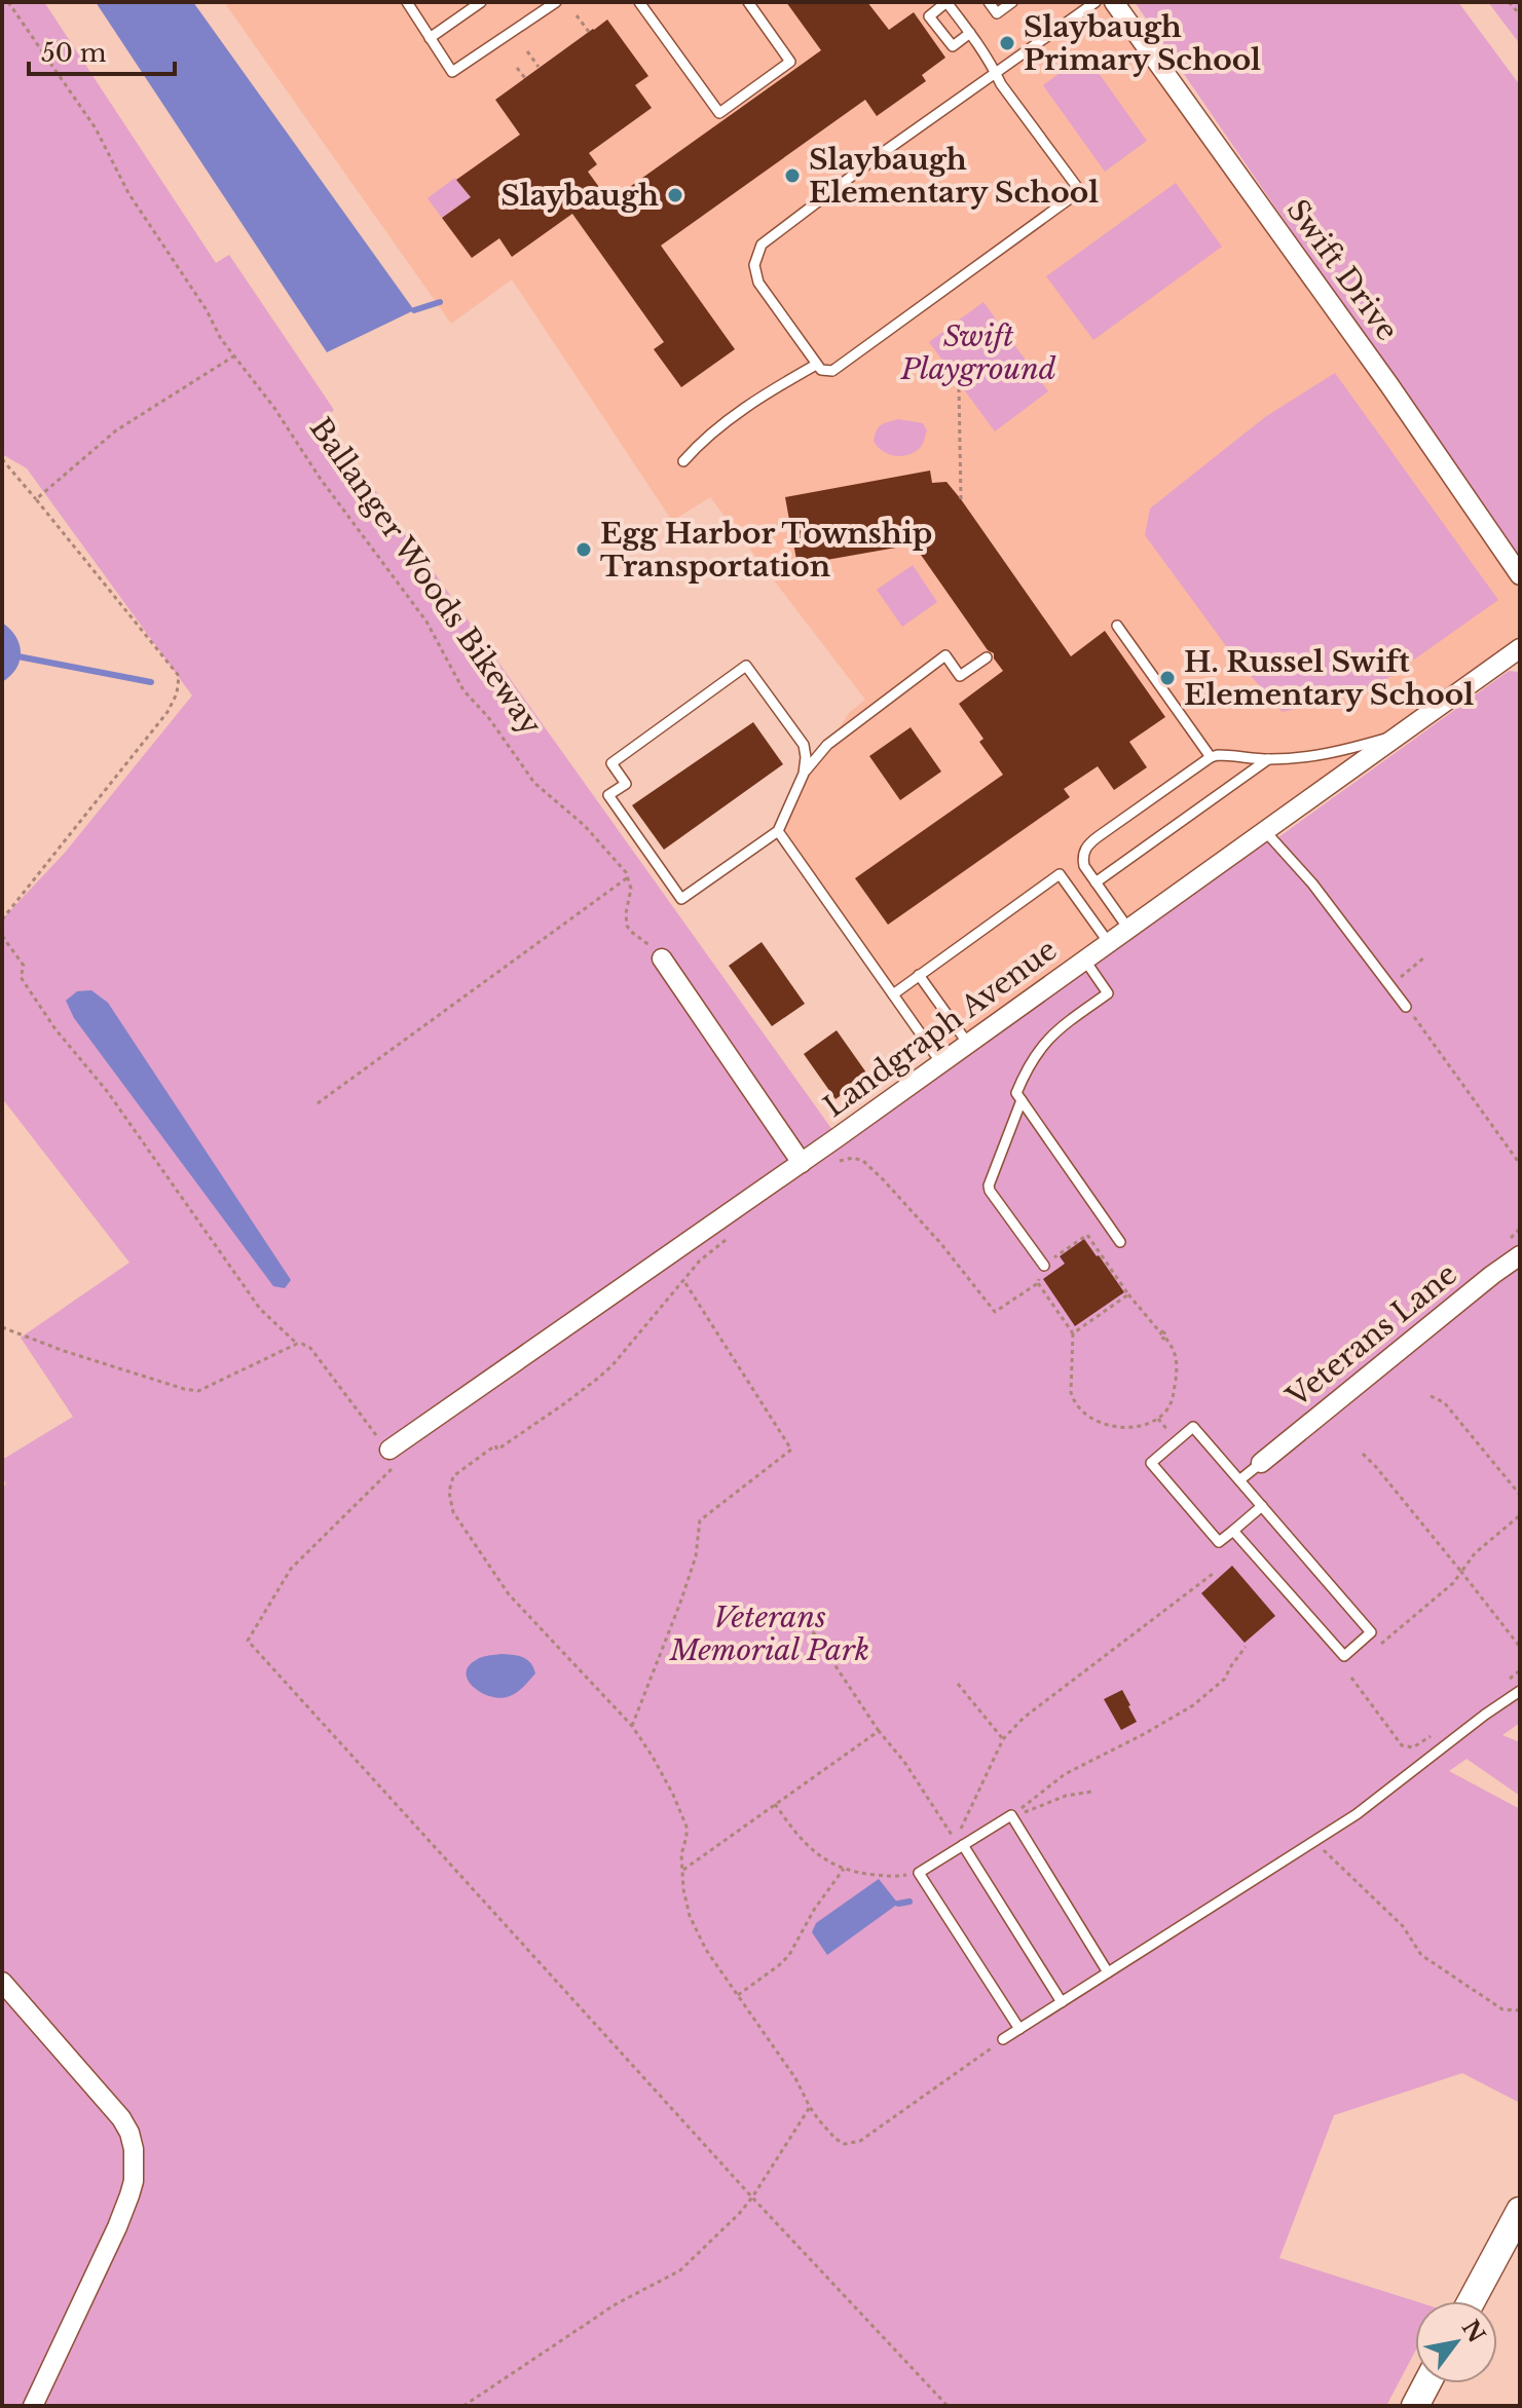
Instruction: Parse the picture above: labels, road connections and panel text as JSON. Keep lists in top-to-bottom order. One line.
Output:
{"streets":{"street":["Swift Drive","Landgraph Avenue","Veterans Lane"],"path":["Ballanger Woods Bikeway"]},"parks":["Swift Playground","Veterans Memorial Park"],"places":["Slaybaugh Primary School","Slaybaugh Elementary School","Slaybaugh","Egg Harbor Township Transportation","H. Russel Swift Elementary School"],"scale_bar":"50 m","north":"top right"}
